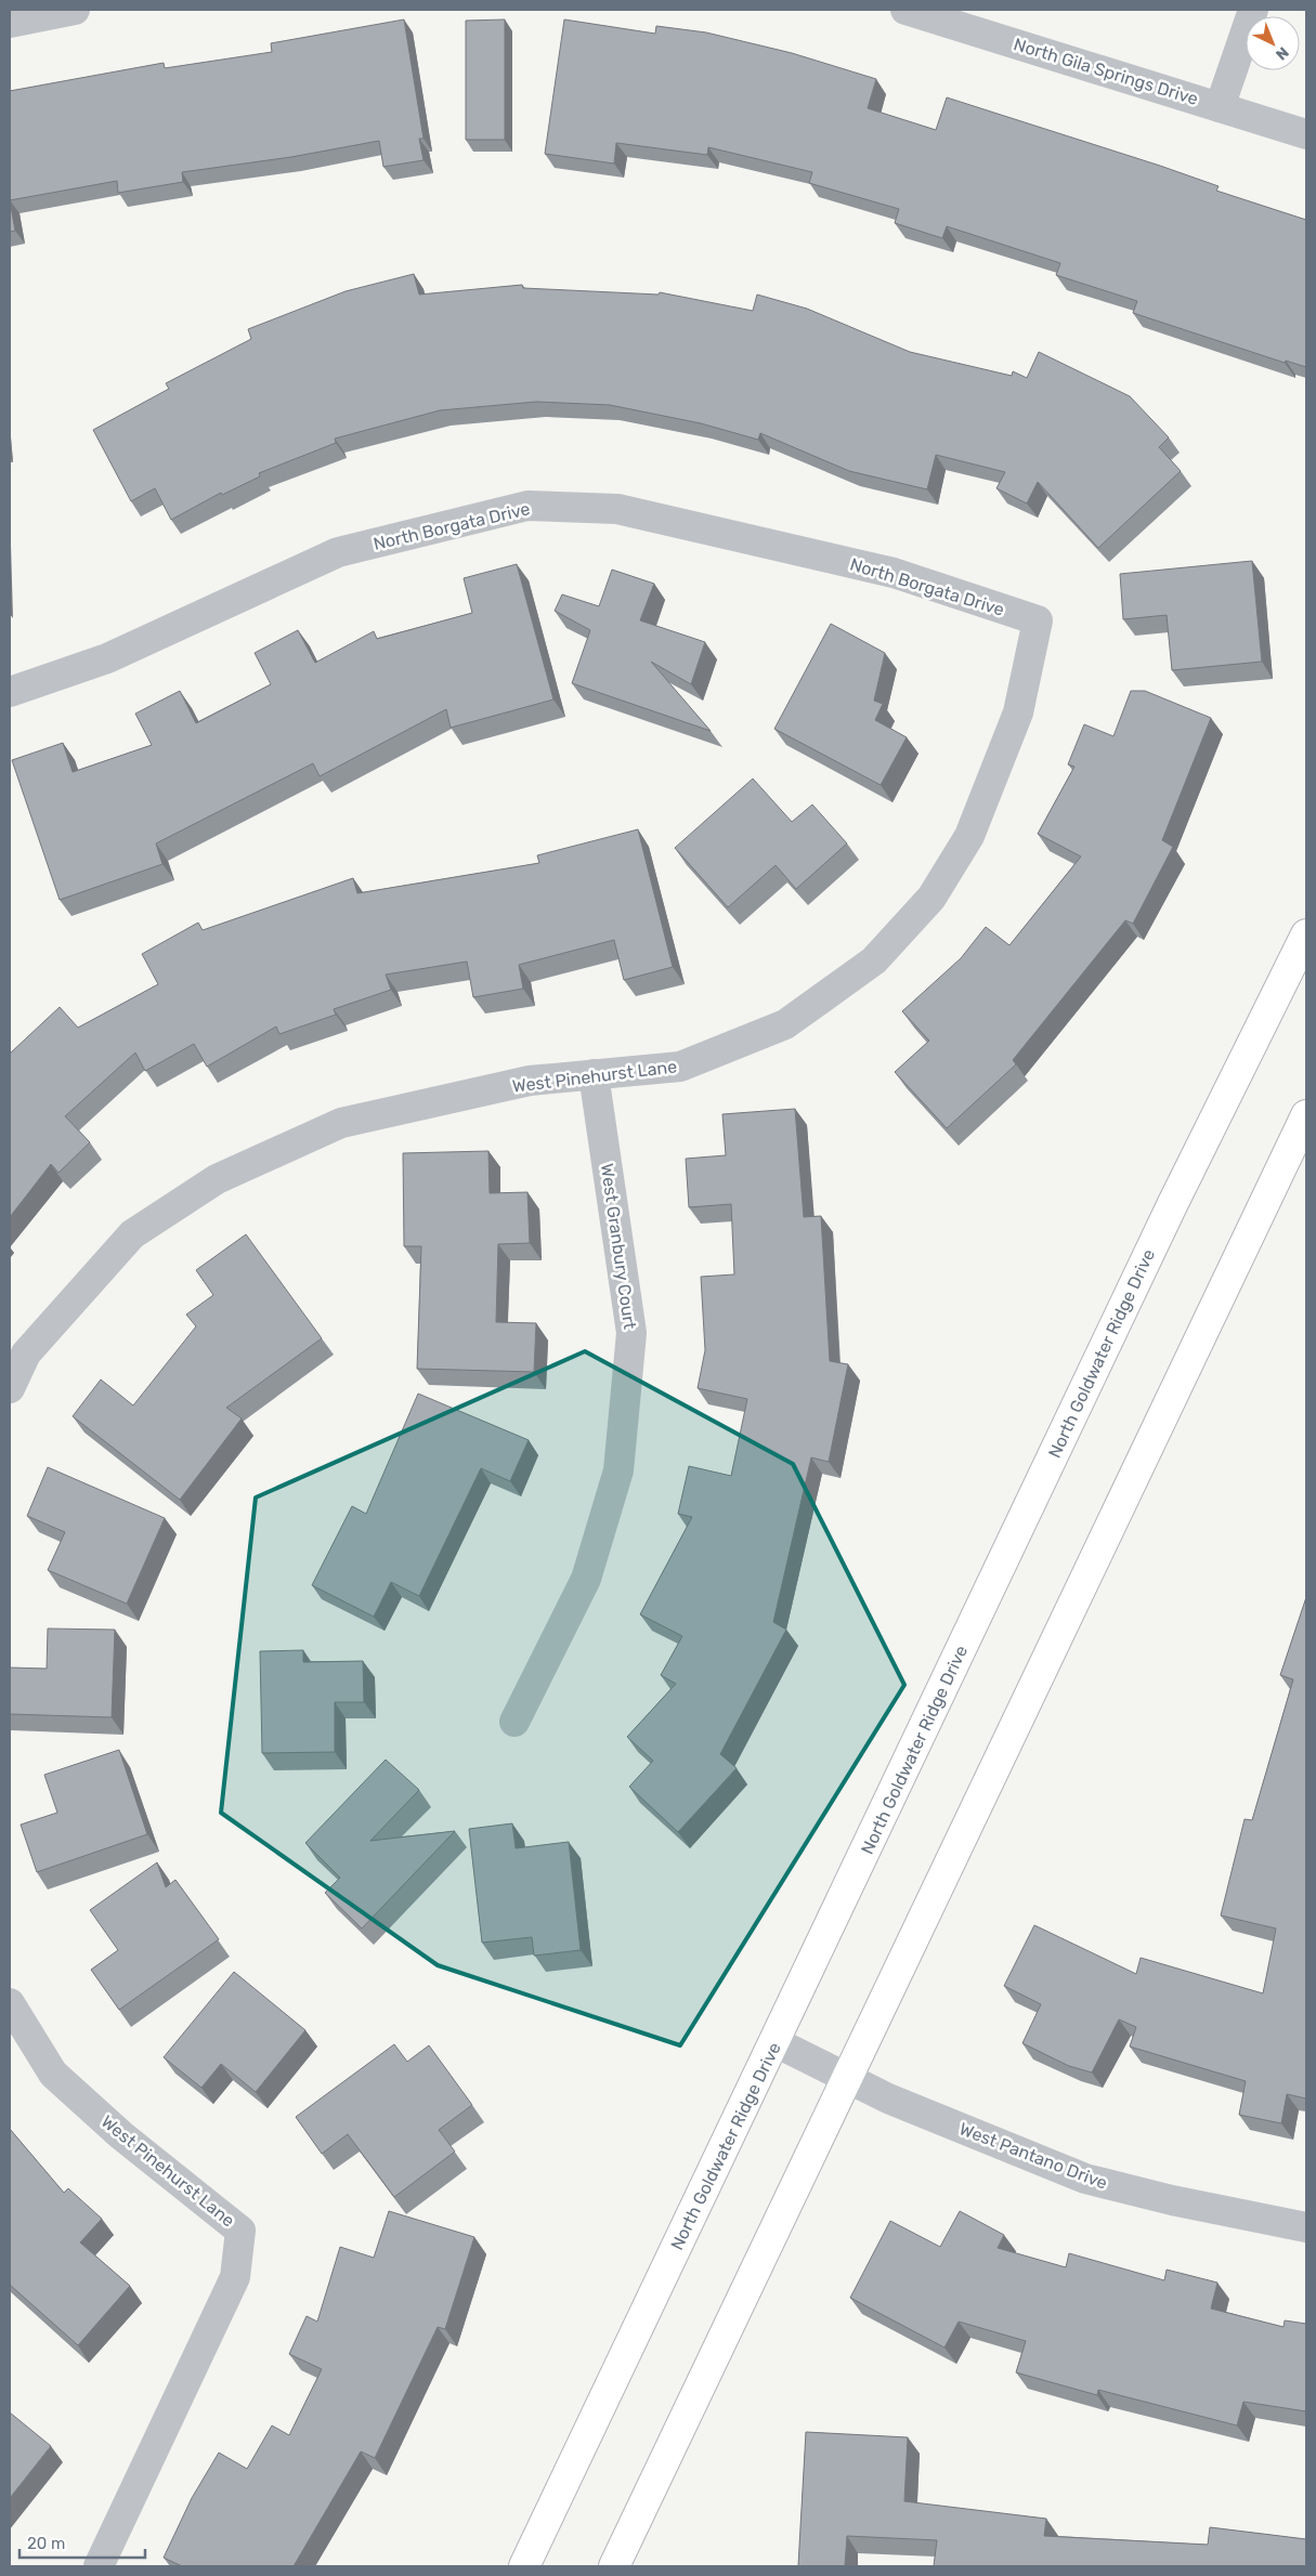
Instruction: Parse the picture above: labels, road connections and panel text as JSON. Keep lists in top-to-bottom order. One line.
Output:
{"streets":{"street":["North Gila Springs Drive","North Borgata Drive","West Pinehurst Lane","West Granbury Court","North Goldwater Ridge Drive","West Pantano Drive"]},"crossings":[["North Borgata Drive","West Pinehurst Lane"],["West Pinehurst Lane","West Granbury Court"],["North Goldwater Ridge Drive","West Pantano Drive"]],"scale_bar":"20 m","north":"bottom right"}
